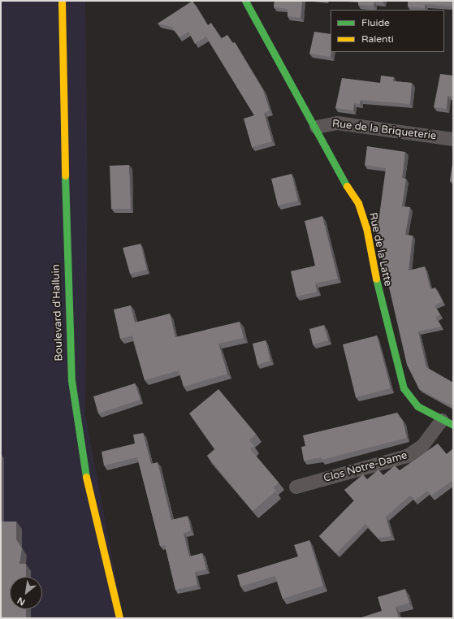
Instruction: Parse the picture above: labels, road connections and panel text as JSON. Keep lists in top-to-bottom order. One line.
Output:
{"streets":{"main road":["Rue de la Latte","Boulevard d'Halluin"],"street":["Rue de la Briqueterie","Clos Notre-Dame"]},"crossings":[["Rue de la Briqueterie","Rue de la Latte"],["Rue de la Latte","Clos Notre-Dame"]],"legend":["Fluide","Ralenti"],"north":"bottom left"}
